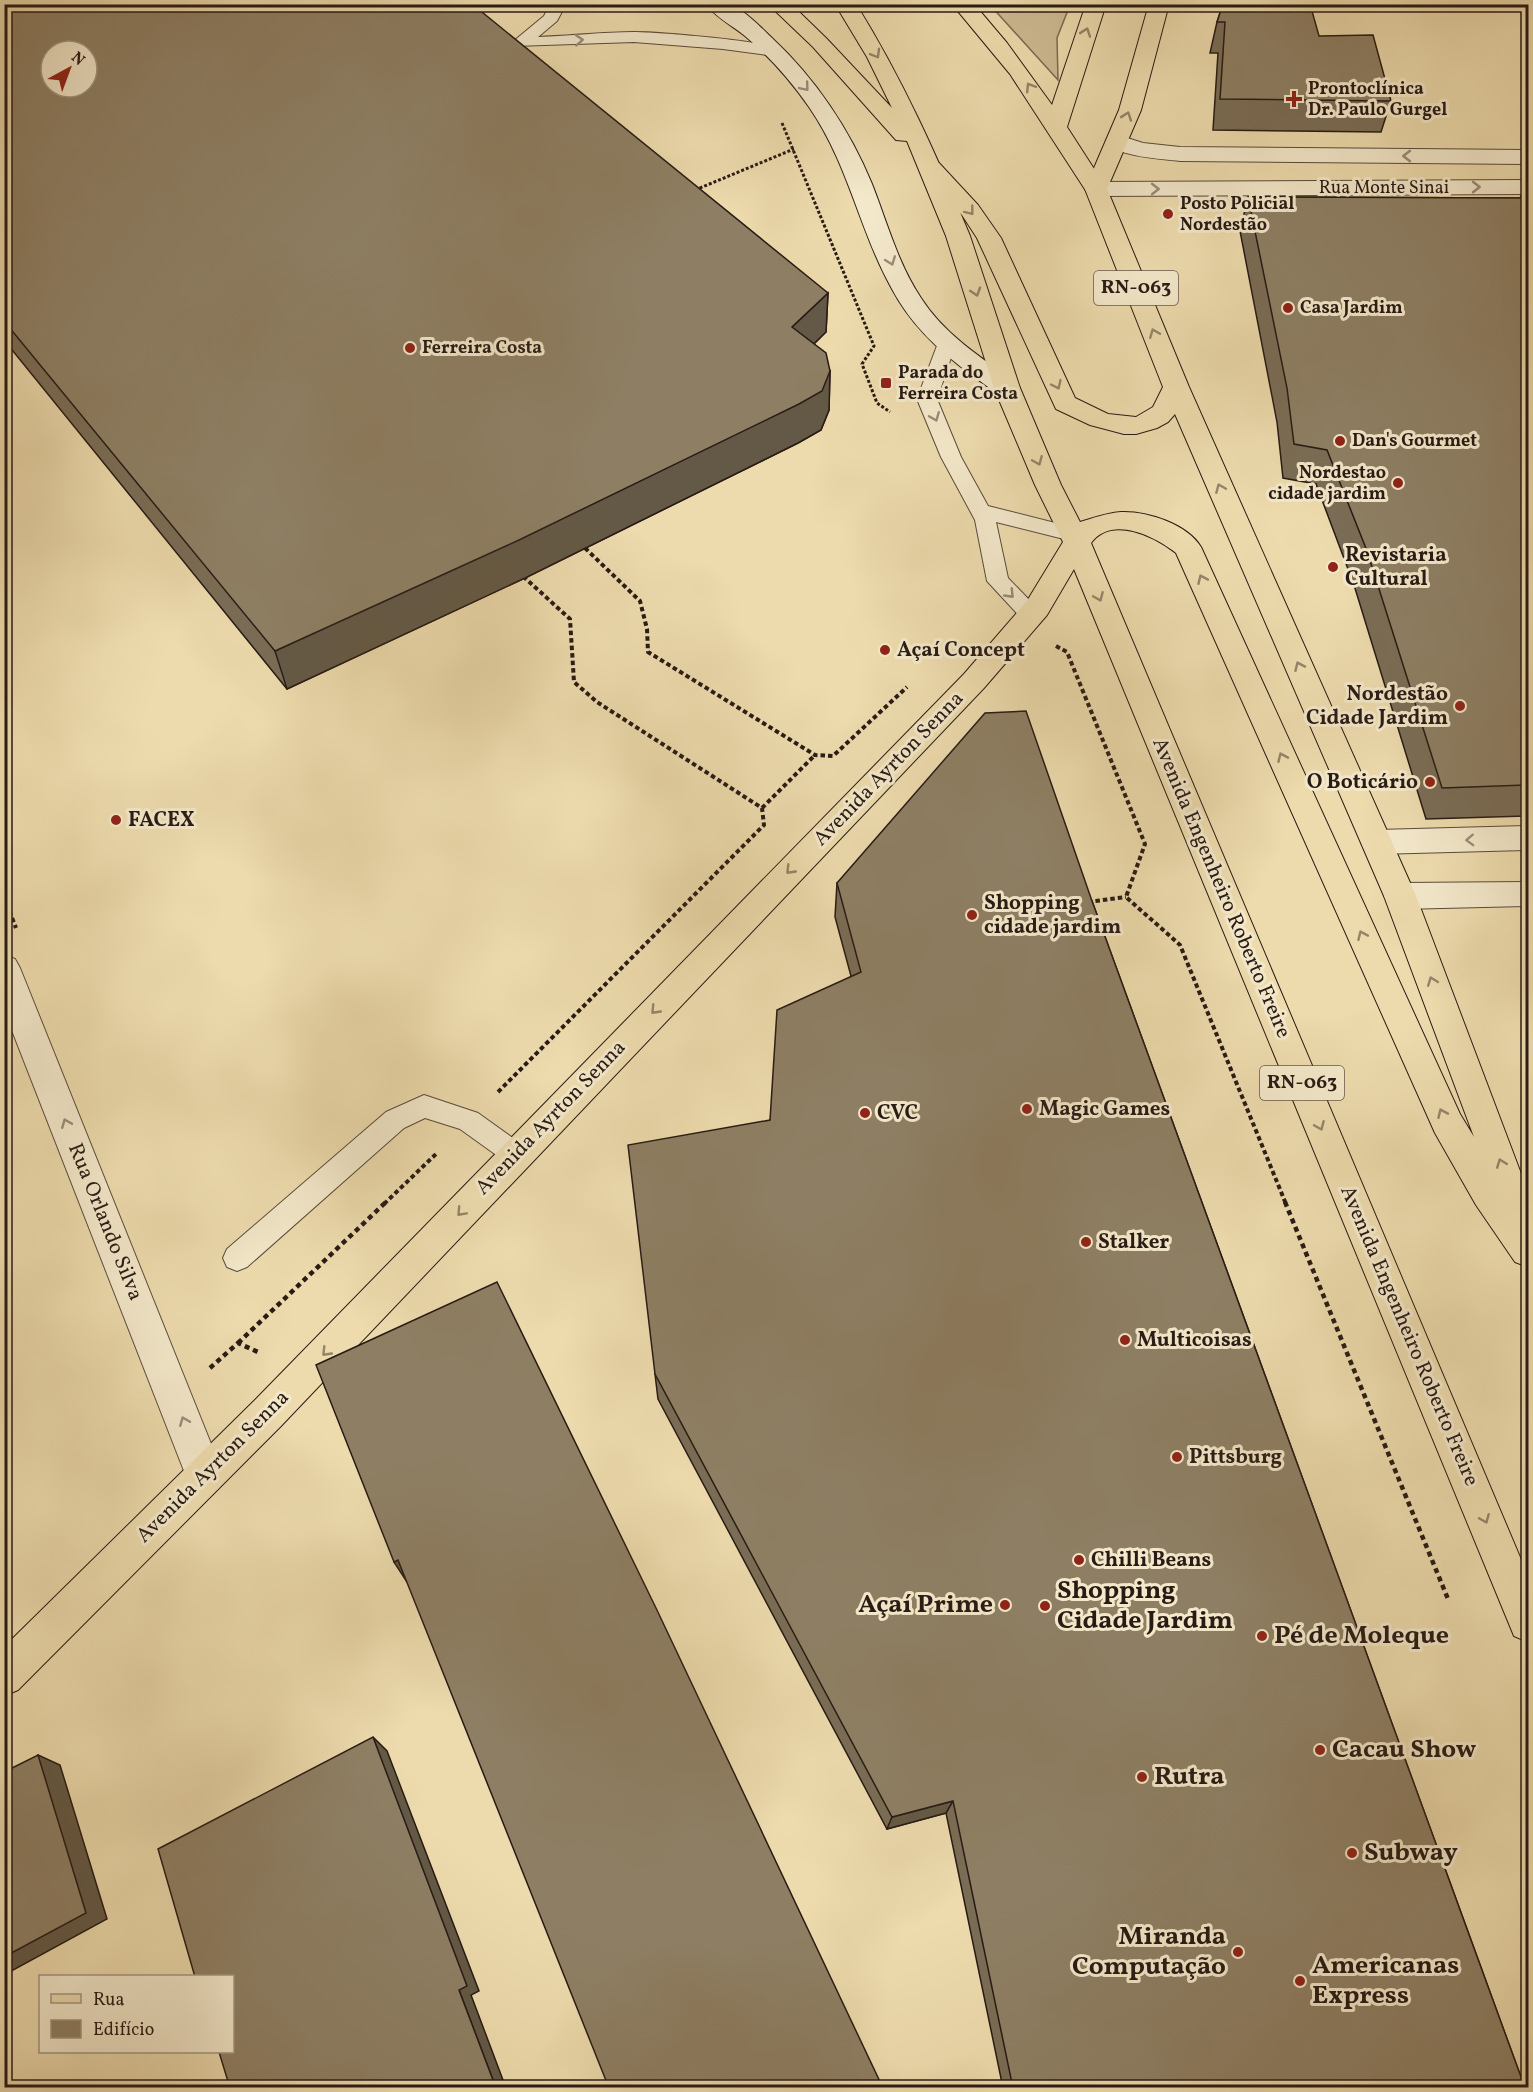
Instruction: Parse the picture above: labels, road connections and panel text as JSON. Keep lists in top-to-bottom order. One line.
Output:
{"streets":{"main road":["RN-063","Avenida Ayrton Senna","Avenida Engenheiro Roberto Freire"],"street":["Rua Monte Sinai","Rua Orlando Silva"]},"crossings":[["Rua Monte Sinai","RN-063"],["Avenida Ayrton Senna","Avenida Engenheiro Roberto Freire"],["Avenida Ayrton Senna","Rua Orlando Silva"]],"one_way":["Avenida Ayrton Senna","Rua Orlando Silva"],"places":{"health":["Prontoclínica Dr. Paulo Gurgel"],"other":["Posto Policial Nordestão","Casa Jardim","Ferreira Costa","Dan's Gourmet","Nordestao cidade jardim","Revistaria Cultural","Açaí Concept","Nordestão Cidade Jardim","O Boticário","FACEX","Shopping cidade jardim","Magic Games","CVC","Stalker","Multicoisas","Pittsburg","Chilli Beans","Açaí Prime","Shopping Cidade Jardim","Pé de Moleque","Cacau Show","Rutra","Subway","Miranda Computação","Americanas Express"],"transit":["Parada do Ferreira Costa"]},"legend":["Rua","Edifício"],"north":"top right"}
